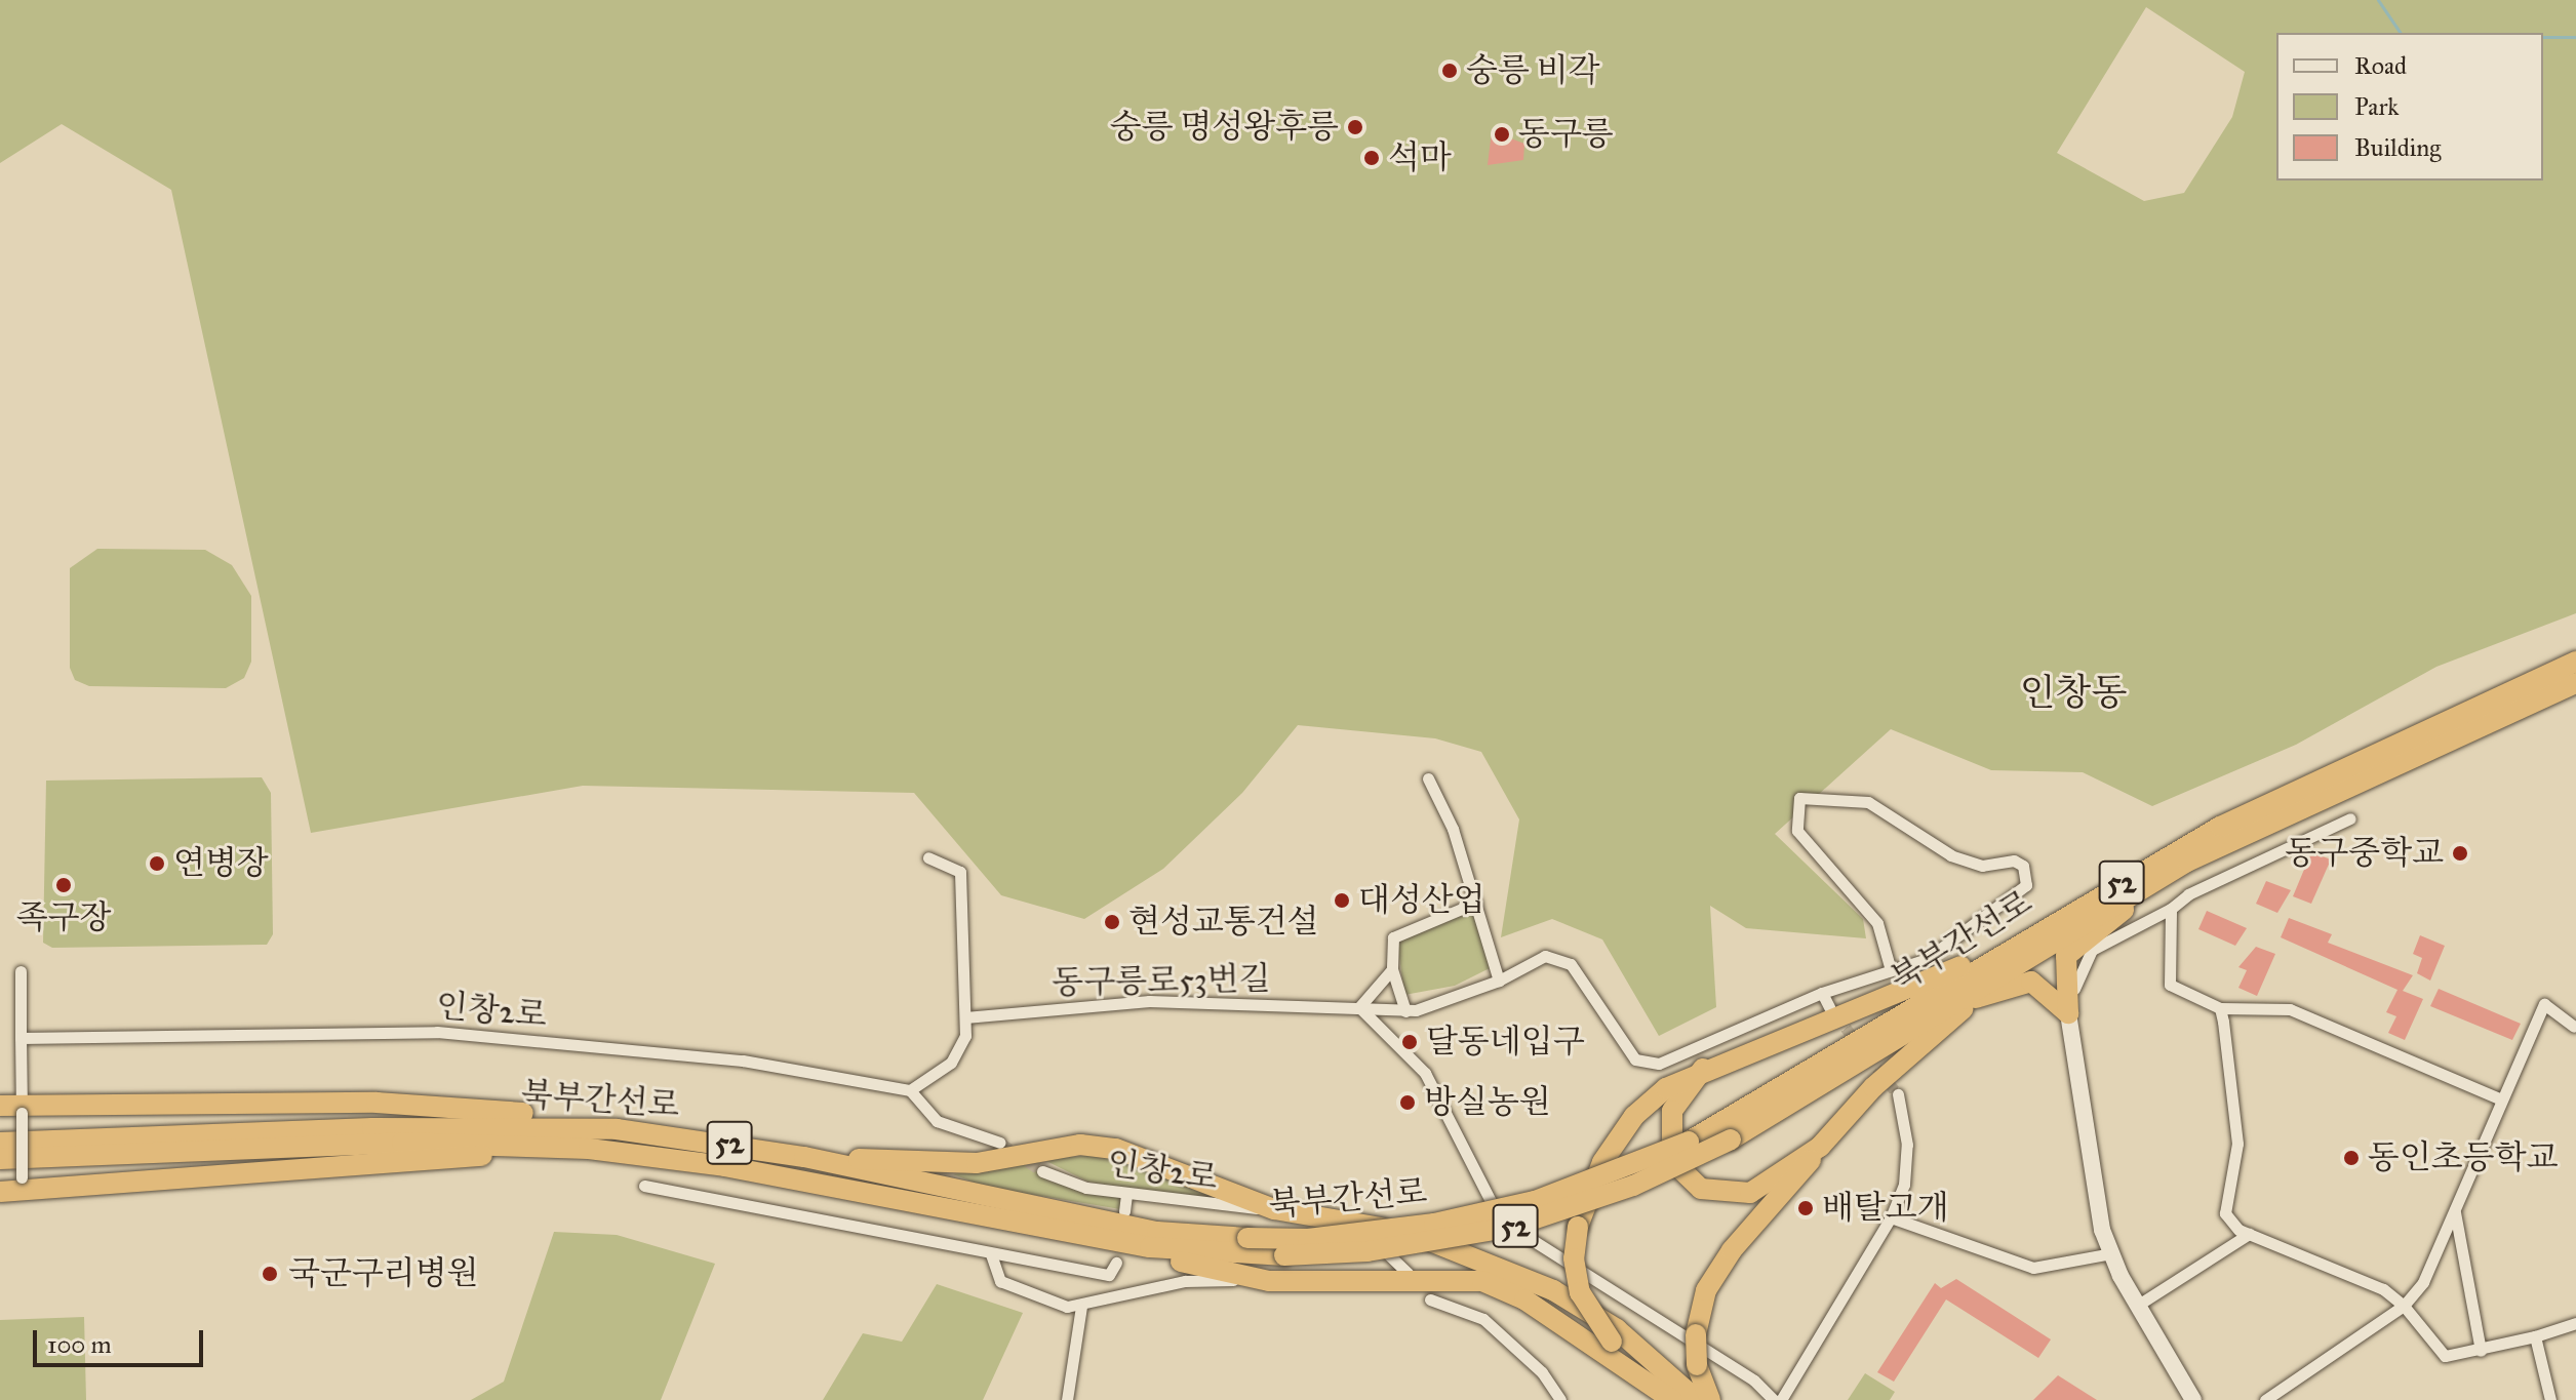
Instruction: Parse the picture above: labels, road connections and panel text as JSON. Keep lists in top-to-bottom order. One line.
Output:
{"streets":{"highway":["52","북부간선로"],"street":["동구릉로53번길","인창2로"]},"districts":["인창동"],"places":["숭릉 비각","숭릉 명성왕후릉","동구릉","석마","동구중학교","연병장","족구장","대성산업","현성교통건설","달동네입구","방실농원","동인초등학교","배탈고개","국군구리병원"],"legend":["Road","Park","Building"],"scale_bar":"100 m"}
